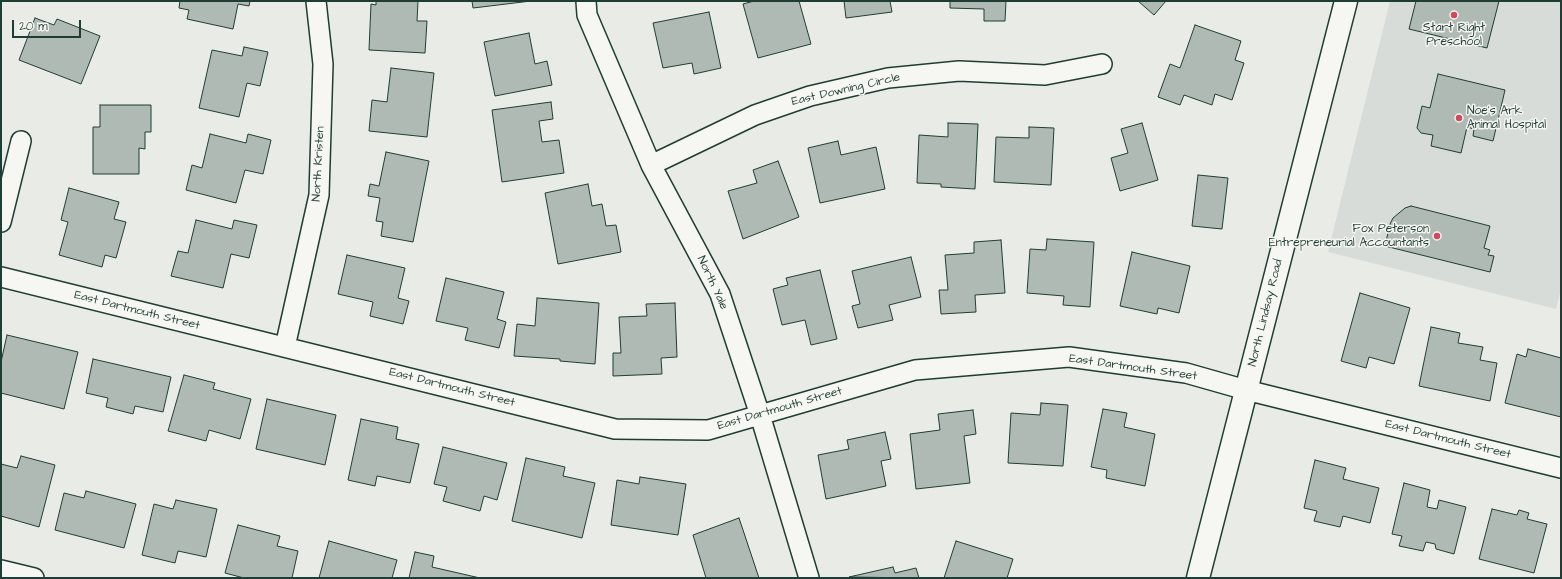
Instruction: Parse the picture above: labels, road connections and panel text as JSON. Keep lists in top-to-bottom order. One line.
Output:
{"streets":{"main road":["North Lindsay Road"],"street":["East Downing Circle","North Kristen","North Yale","East Dartmouth Street"]},"crossings":[["East Downing Circle","North Yale"],["North Kristen","East Dartmouth Street"],["North Yale","East Dartmouth Street"],["East Dartmouth Street","North Lindsay Road"]],"places":["Start Right Preschool","Noe's Ark Animal Hospital","Fox Peterson Entrepreneurial Accountants"],"scale_bar":"20 m"}
